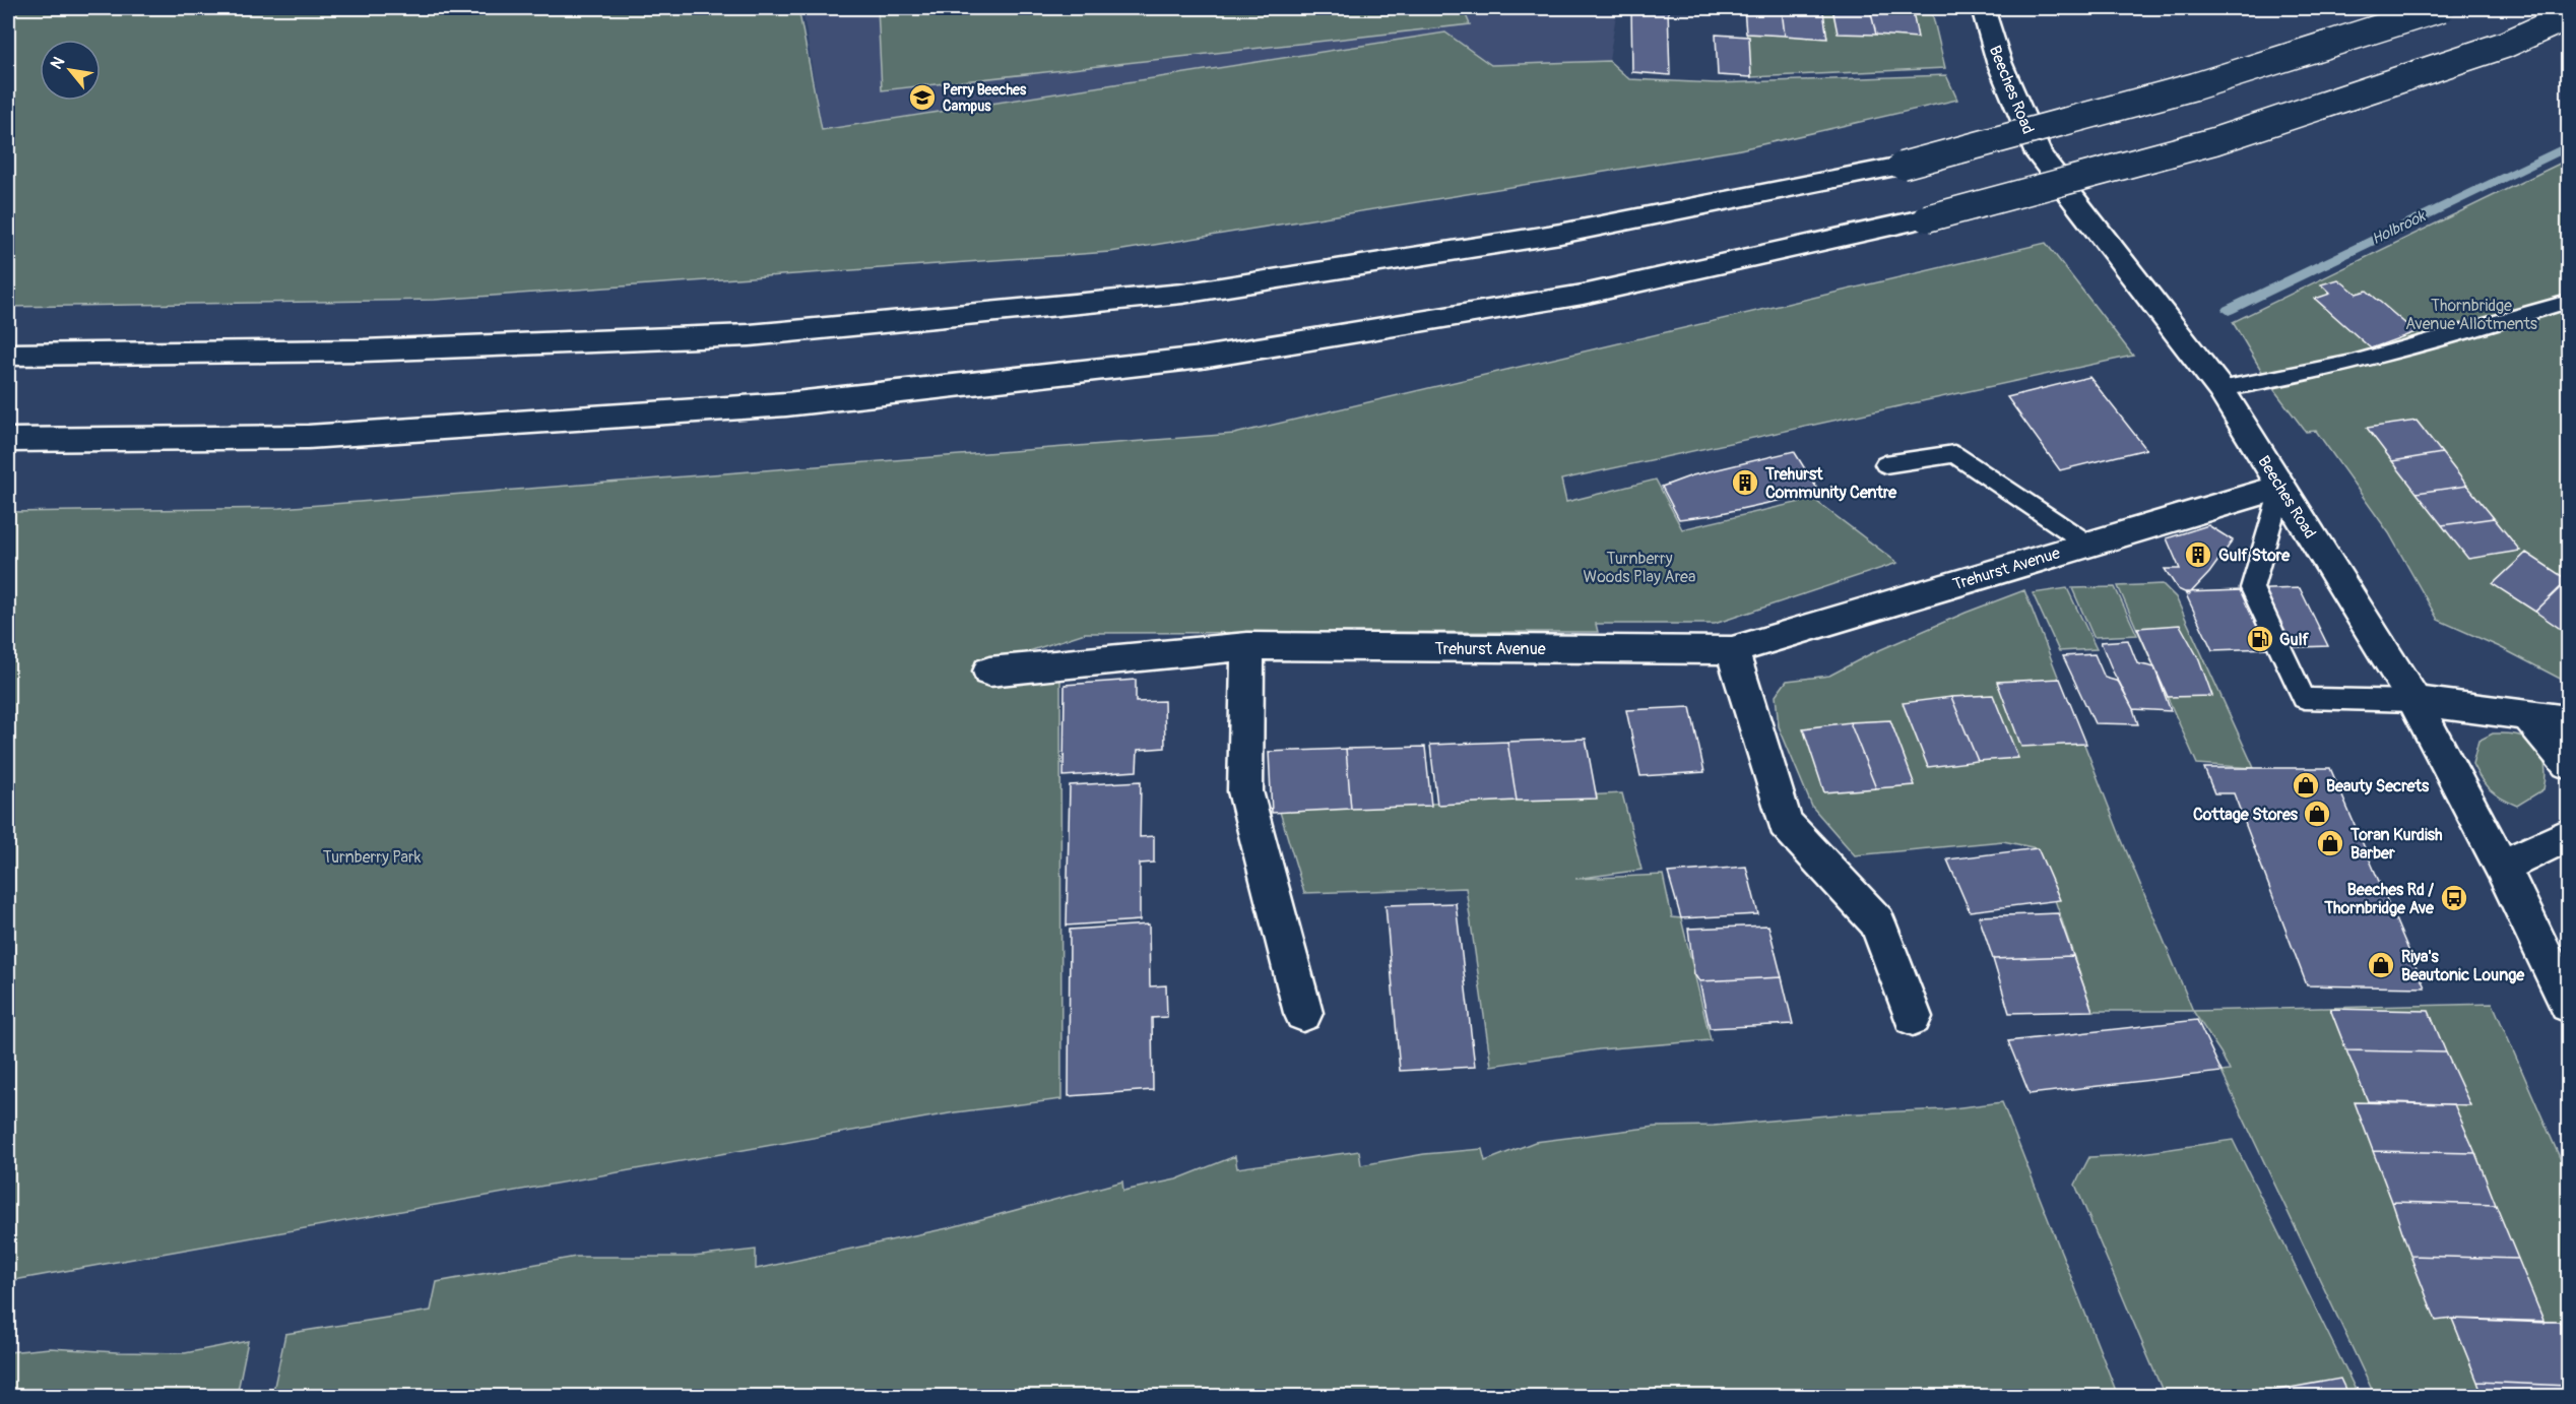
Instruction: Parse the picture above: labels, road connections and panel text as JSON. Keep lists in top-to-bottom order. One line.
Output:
{"streets":{"main road":["Beeches Road","Trehurst Avenue"]},"crossings":[["Beeches Road","Trehurst Avenue"]],"water":["Holbrook"],"parks":["Thornbridge Avenue Allotments","Turnberry Woods Play Area","Turnberry Park"],"places":{"school or university":["Perry Beeches Campus"],"building":["Trehurst Community Centre","Gulf Store"],"fuel station":["Gulf"],"shop":["Beauty Secrets","Cottage Stores","Toran Kurdish Barber","Riya's Beautonic Lounge"],"bus stop":["Beeches Rd / Thornbridge Ave"]},"north":"top left"}
